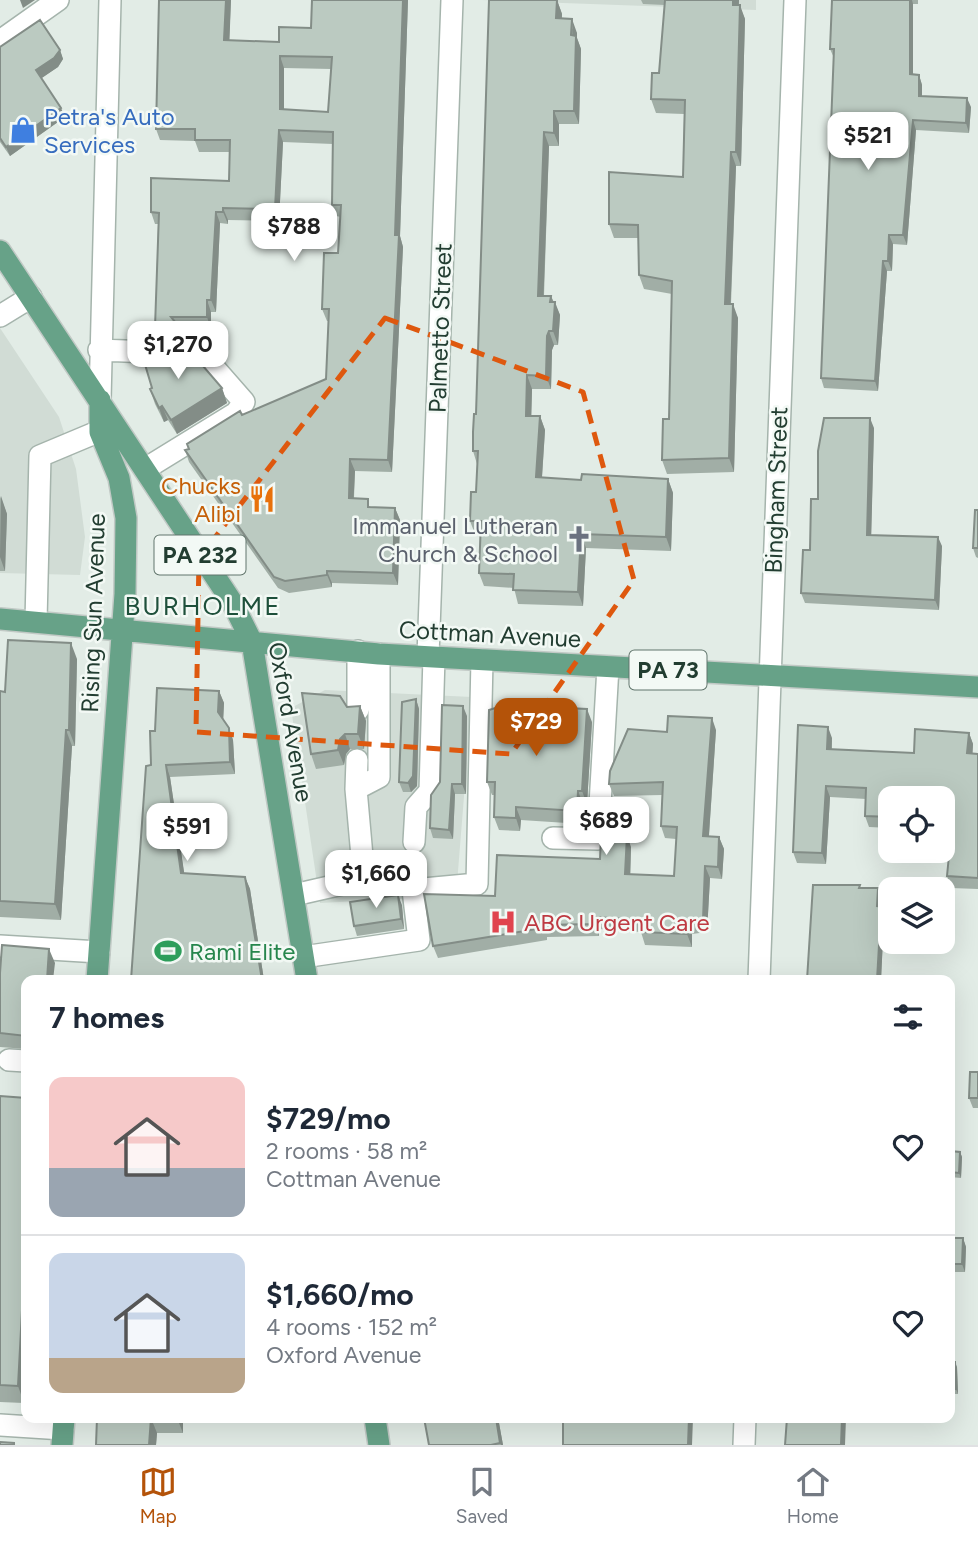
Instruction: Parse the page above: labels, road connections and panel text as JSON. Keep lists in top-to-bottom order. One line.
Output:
{"streets":{"main road":["PA 232","Rising Sun Avenue","Cottman Avenue","PA 73","Oxford Avenue"],"street":["Palmetto Street","Bingham Street"]},"crossings":[["Palmetto Street","Cottman Avenue"],["Bingham Street","Cottman Avenue"],["Rising Sun Avenue","Cottman Avenue"],["Rising Sun Avenue","Oxford Avenue"],["Cottman Avenue","Oxford Avenue"]],"districts":["BURHOLME"],"places":{"shop":["Petra's Auto Services"],"restaurant":["Chucks Alibi"],"church":["Immanuel Lutheran Church & School"],"hospital":["ABC Urgent Care"],"sports":["Rami Elite"]},"page":{"price":["$521","$788","$1,270","$729","$689","$591","$1,660"],"heading":"7 homes","list":[{"name":"$729/mo","note":"2 rooms · 58 m² · Cottman Avenue"},{"name":"$1,660/mo","note":"4 rooms · 152 m² · Oxford Avenue"}],"tabs":["Map","Saved","Home"]}}
